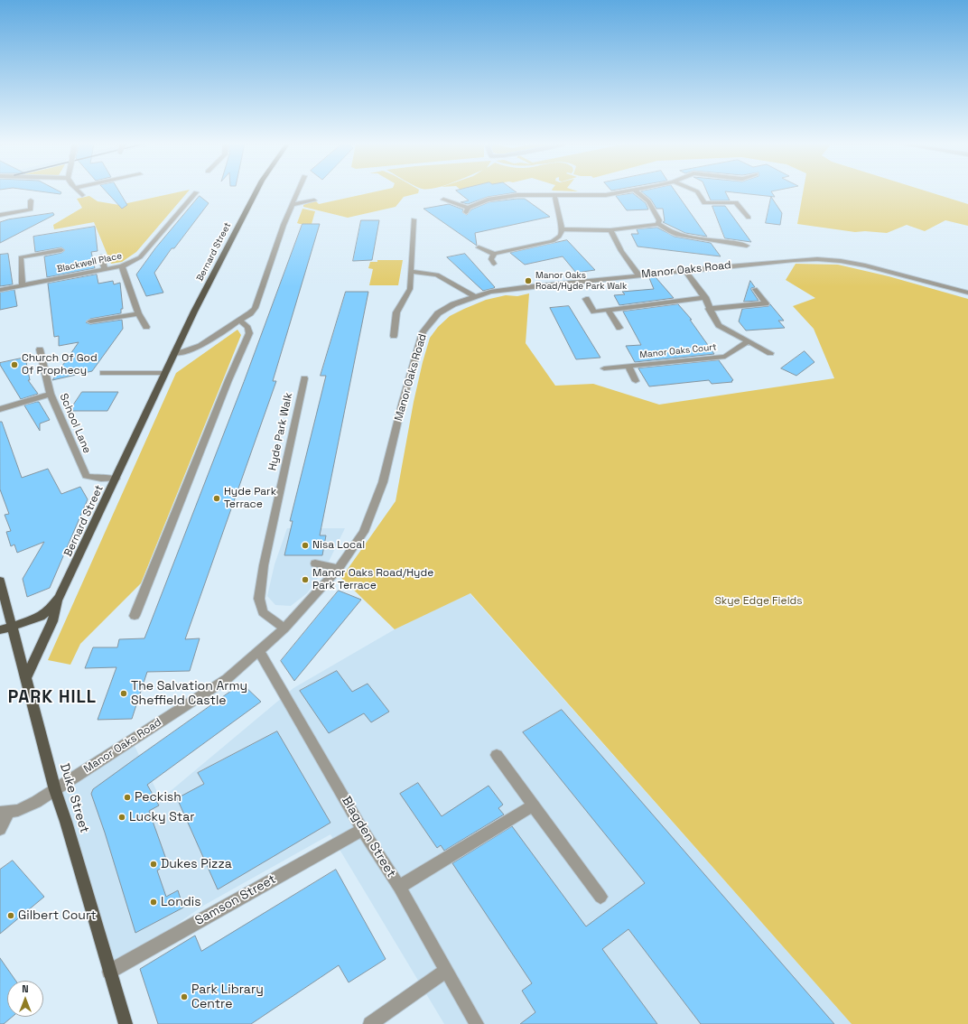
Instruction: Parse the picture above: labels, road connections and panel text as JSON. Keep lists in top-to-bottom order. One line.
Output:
{"streets":{"main road":["Bernard Street","Duke Street"],"street":["Blackwell Place","Manor Oaks Road","Manor Oaks Court","School Lane","Hyde Park Walk","Blagden Street","Samson Street"]},"crossings":[["Bernard Street","School Lane"],["Manor Oaks Road","Manor Oaks Court"],["Manor Oaks Road","Hyde Park Walk"],["Manor Oaks Road","Duke Street"],["Manor Oaks Road","Blagden Street"],["Duke Street","Samson Street"],["Blagden Street","Samson Street"]],"districts":["PARK HILL"],"parks":["Skye Edge Fields"],"places":["Manor Oaks Road/Hyde Park Walk","Church Of God Of Prophecy","Hyde Park Terrace","Nisa Local","Manor Oaks Road/Hyde Park Terrace","The Salvation Army Sheffield Castle","Peckish","Lucky Star","Dukes Pizza","Londis","Gilbert Court","Park Library Centre"],"north":"top"}
